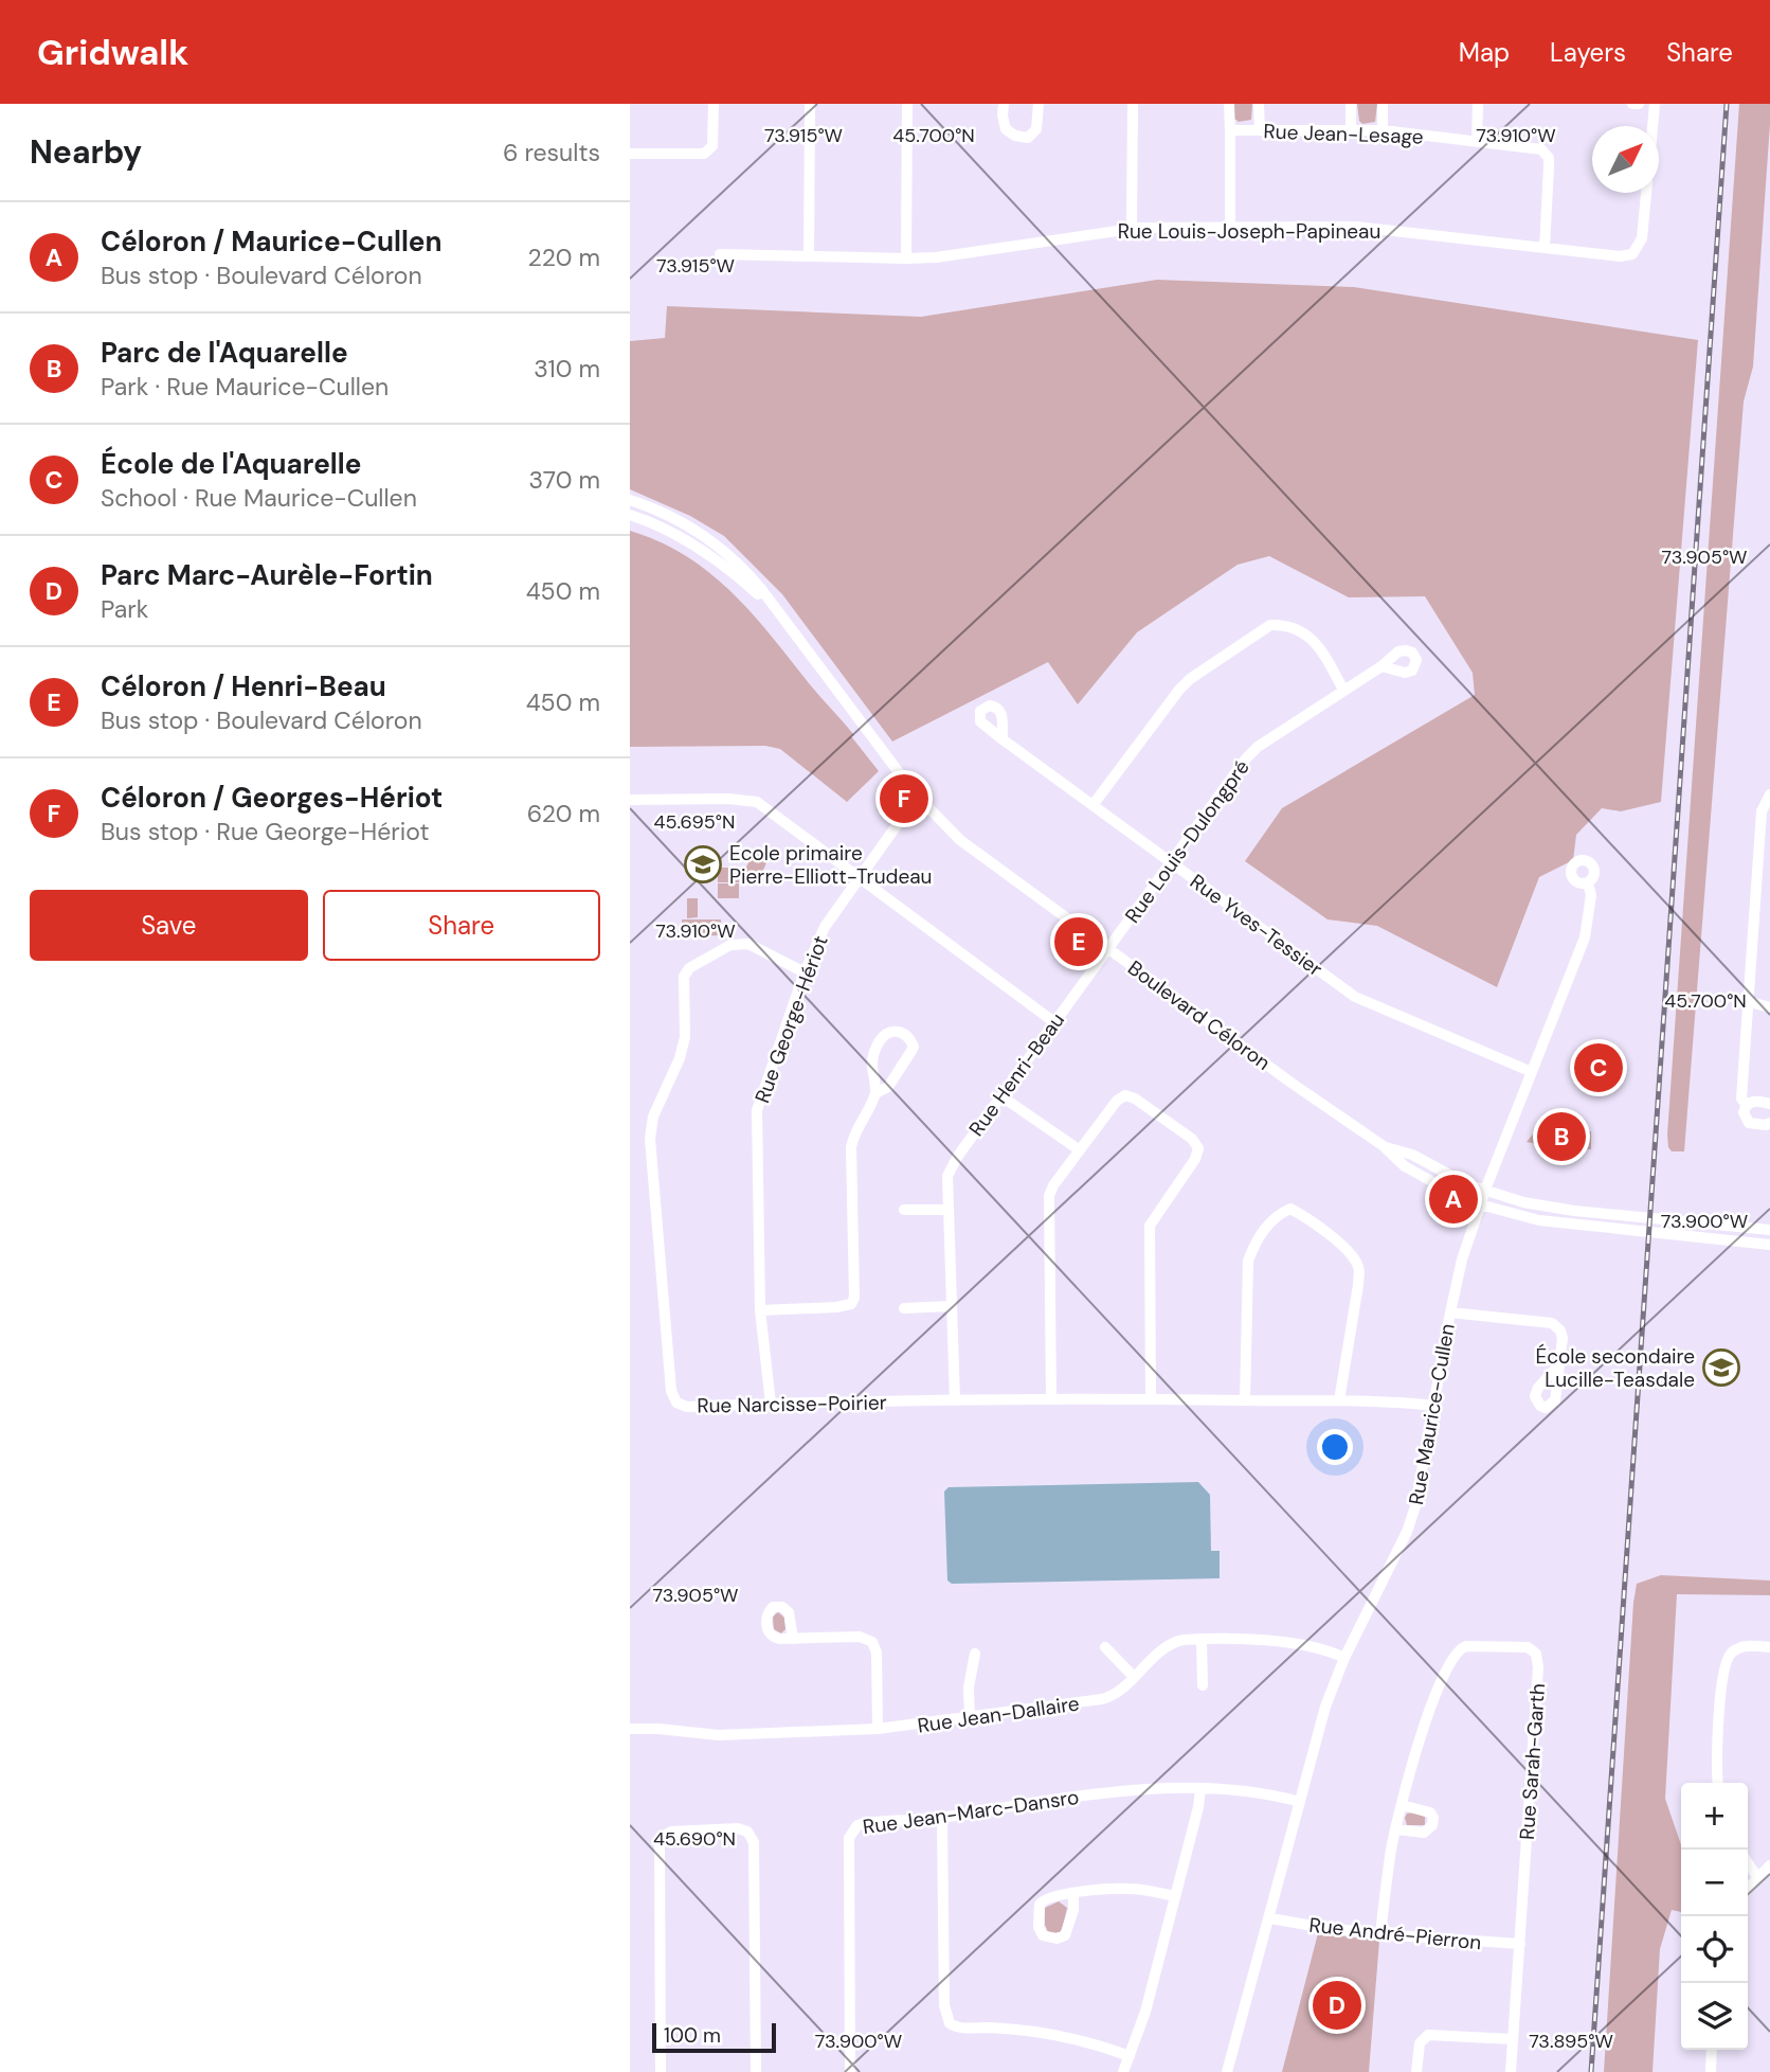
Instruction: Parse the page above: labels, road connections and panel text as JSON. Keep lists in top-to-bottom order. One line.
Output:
{"streets":{"street":["Rue Jean-Lesage","Rue Louis-Joseph-Papineau","Rue Louis-Dulongpré","Rue Yves-Tessier","Boulevard Céloron","Rue George-Hériot","Rue Henri-Beau","Rue Narcisse-Poirier","Rue Maurice-Cullen","Rue Jean-Dallaire","Rue Sarah-Garth","Rue Jean-Marc-Dansro","Rue André-Pierron"]},"crossings":[["Rue Jean-Lesage","Rue Louis-Joseph-Papineau"],["Rue Louis-Dulongpré","Rue Yves-Tessier"],["Rue Louis-Dulongpré","Boulevard Céloron"],["Rue Louis-Dulongpré","Rue Henri-Beau"],["Rue Yves-Tessier","Rue Maurice-Cullen"],["Boulevard Céloron","Rue George-Hériot"],["Boulevard Céloron","Rue Henri-Beau"],["Boulevard Céloron","Rue Maurice-Cullen"],["Rue George-Hériot","Rue Narcisse-Poirier"],["Rue Henri-Beau","Rue Narcisse-Poirier"],["Rue Narcisse-Poirier","Rue Maurice-Cullen"],["Rue Maurice-Cullen","Rue Jean-Dallaire"],["Rue Maurice-Cullen","Rue Jean-Marc-Dansro"],["Rue Maurice-Cullen","Rue André-Pierron"],["Rue Sarah-Garth","Rue André-Pierron"]],"places":{"school or university":["Ecole primaire Pierre-Elliott-Trudeau","École secondaire Lucille-Teasdale"]},"scale_bar":"100 m","north":"top right","page":{"header":"Gridwalk","nav":["Map","Layers","Share"],"heading":["Nearby","6 results"],"list":[{"mark":"A","name":"Céloron / Maurice-Cullen","note":"Bus stop · Boulevard Céloron","value":"220 m"},{"mark":"B","name":"Parc de l'Aquarelle","note":"Park · Rue Maurice-Cullen","value":"310 m"},{"mark":"C","name":"École de l'Aquarelle","note":"School · Rue Maurice-Cullen","value":"370 m"},{"mark":"D","name":"Parc Marc-Aurèle-Fortin","note":"Park","value":"450 m"},{"mark":"E","name":"Céloron / Henri-Beau","note":"Bus stop · Boulevard Céloron","value":"450 m"},{"mark":"F","name":"Céloron / Georges-Hériot","note":"Bus stop · Rue George-Hériot","value":"620 m"}],"pins":["F","E","C","B","A","D"],"buttons":["Save","Share"],"map_buttons":["+","−"],"scale":"100 m"},"coordinates":["73.915°W","73.910°W","45.700°N","73.905°W","45.695°N","73.900°W","45.690°N","73.895°W"]}
